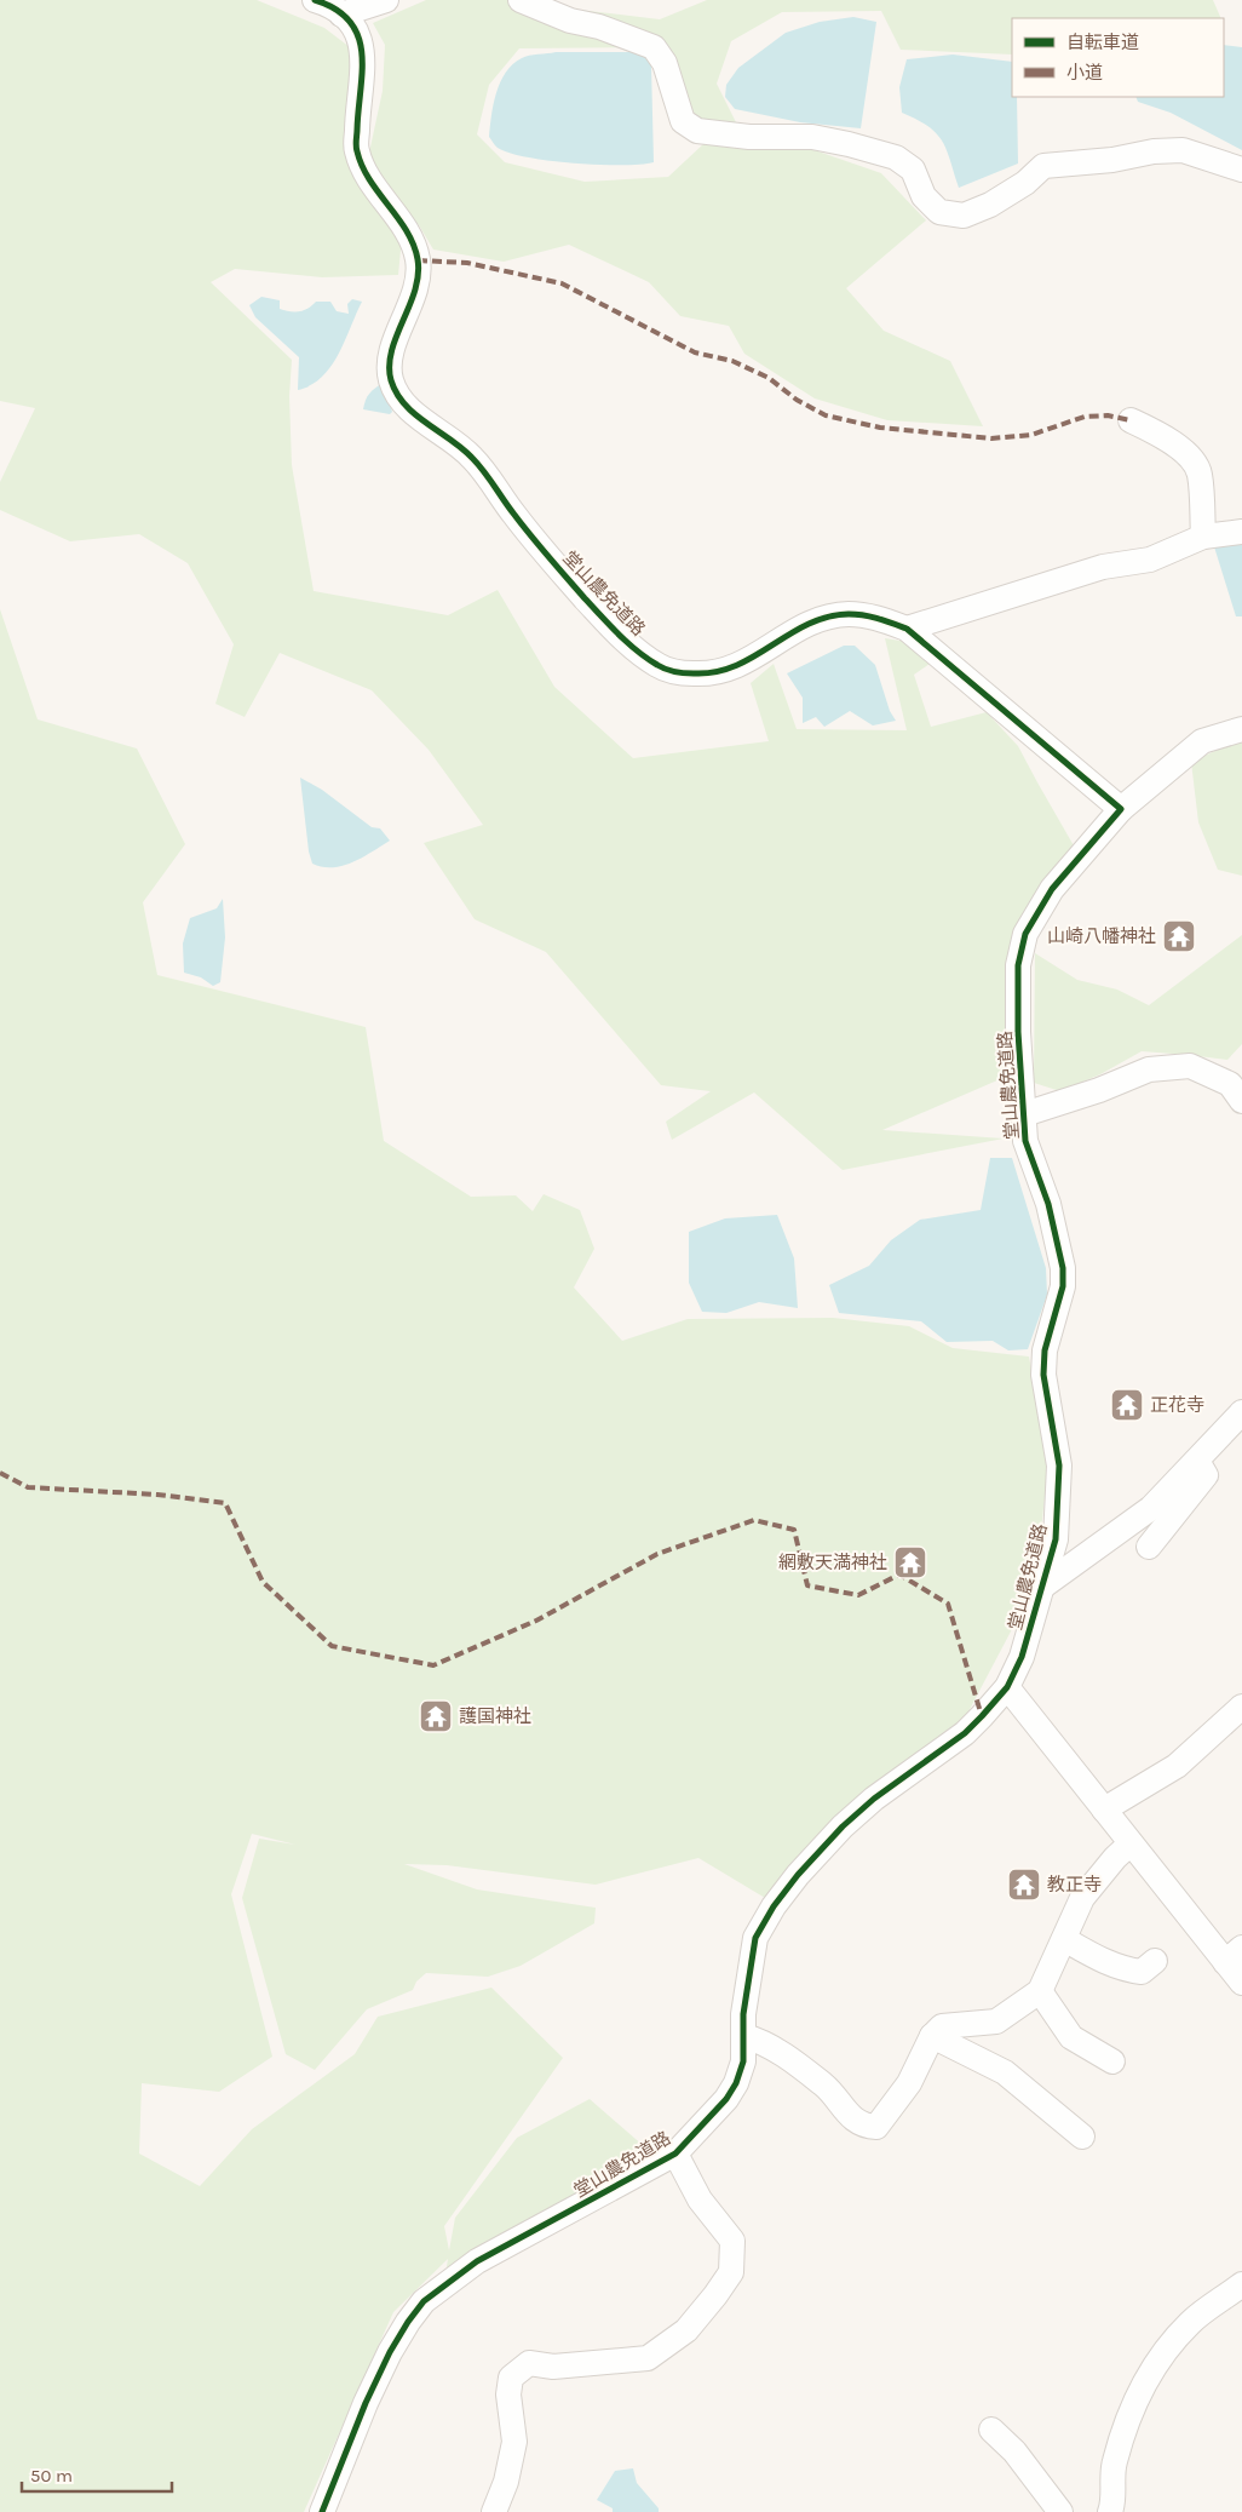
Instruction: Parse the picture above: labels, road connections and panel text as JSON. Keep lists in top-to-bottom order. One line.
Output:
{"streets":{"street":["堂山農免道路"]},"places":{"temple":["山崎八幡神社","正花寺","網敷天満神社","護国神社","教正寺"]},"legend":["自転車道","小道"],"scale_bar":"50 m"}
